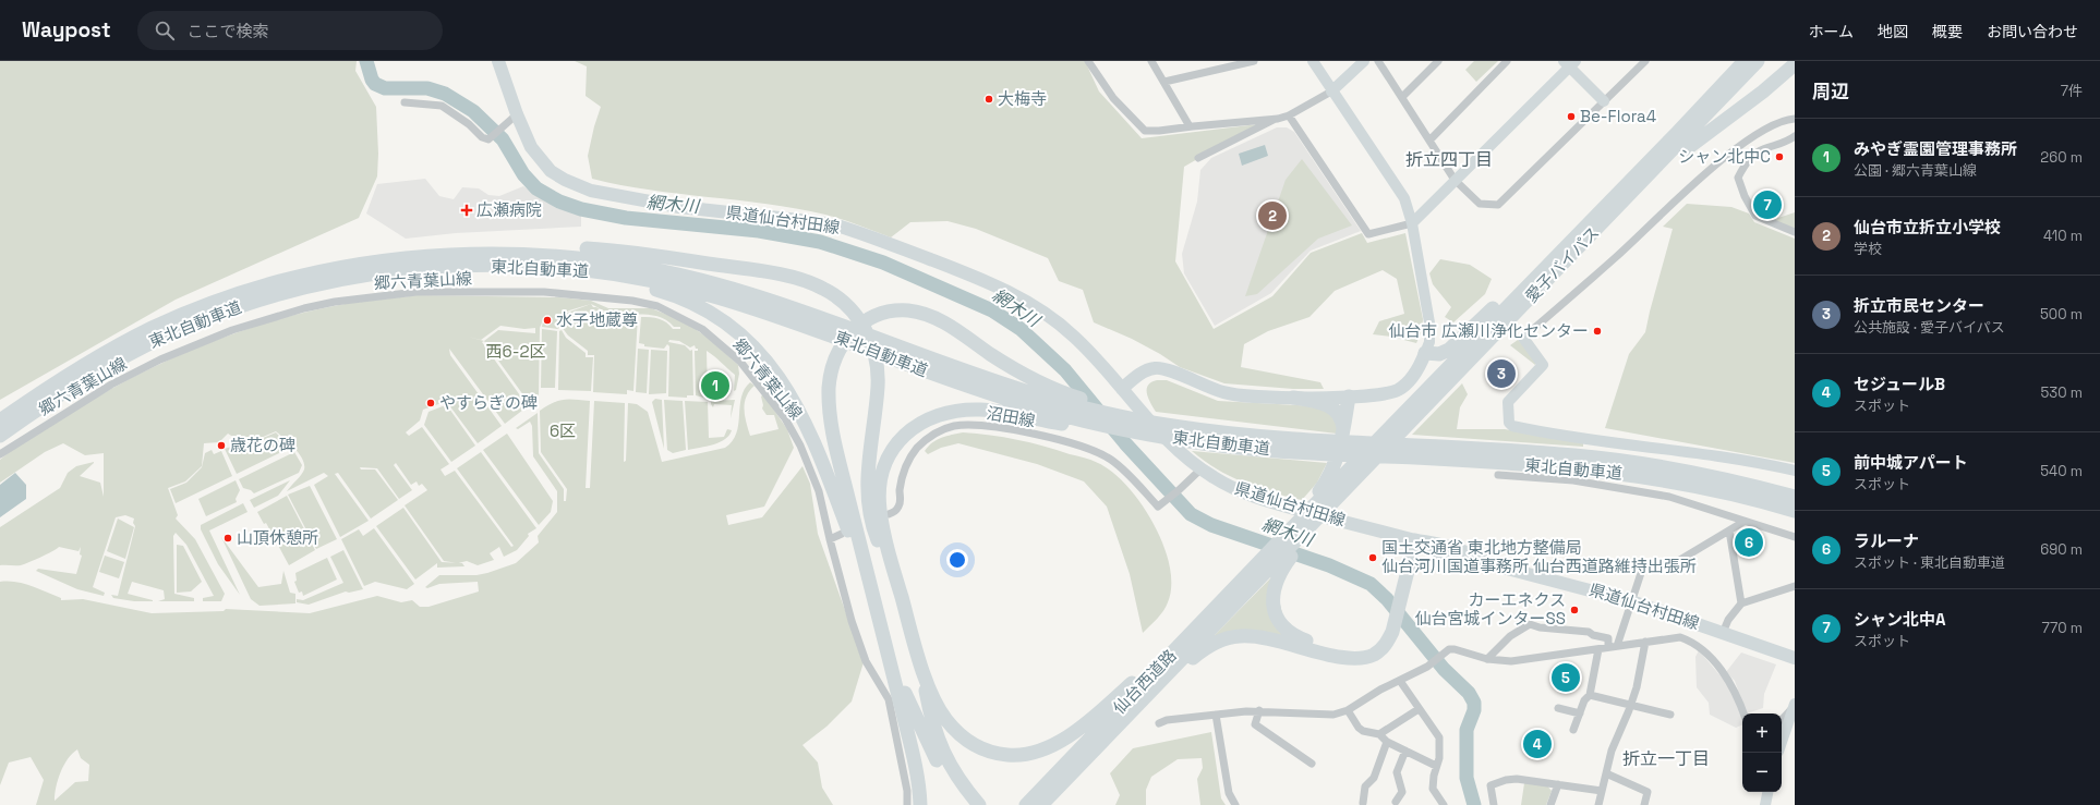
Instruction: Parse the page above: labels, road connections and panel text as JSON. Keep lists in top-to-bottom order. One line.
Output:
{"streets":{"highway":["愛子バイパス","東北自動車道","仙台西道路"],"main road":["県道仙台村田線"],"street":["郷六青葉山線","沼田線"]},"crossings":[["県道仙台村田線","沼田線"],["愛子バイパス","仙台西道路"]],"districts":["折立四丁目","折立一丁目"],"water":["網木川"],"parks":["西6-2区","6区"],"places":{"other":["大梅寺","Be-Flora4","シャン北中C","水子地蔵尊","仙台市 広瀬川浄化センター","やすらぎの碑","歳花の碑","山頂休憩所","国土交通省 東北地方整備局 仙台河川国道事務所 仙台西道路維持出張所","カーエネクス 仙台宮城インターSS"],"health":["広瀬病院"]},"page":{"header":"Waypost","search":"ここで検索","nav":["ホーム","地図","概要","お問い合わせ"],"heading":["周辺","7件"],"list":[{"mark":"1","name":"みやぎ霊園管理事務所","note":"公園 · 郷六青葉山線","value":"260 m"},{"mark":"2","name":"仙台市立折立小学校","note":"学校","value":"410 m"},{"mark":"3","name":"折立市民センター","note":"公共施設 · 愛子バイパス","value":"500 m"},{"mark":"4","name":"セジュールB","note":"スポット","value":"530 m"},{"mark":"5","name":"前中城アパート","note":"スポット","value":"540 m"},{"mark":"6","name":"ラルーナ","note":"スポット · 東北自動車道","value":"690 m"},{"mark":"7","name":"シャン北中A","note":"スポット","value":"770 m"}],"pins":["7","2","3","1","6","5","4"],"map_buttons":["+","−"]}}
